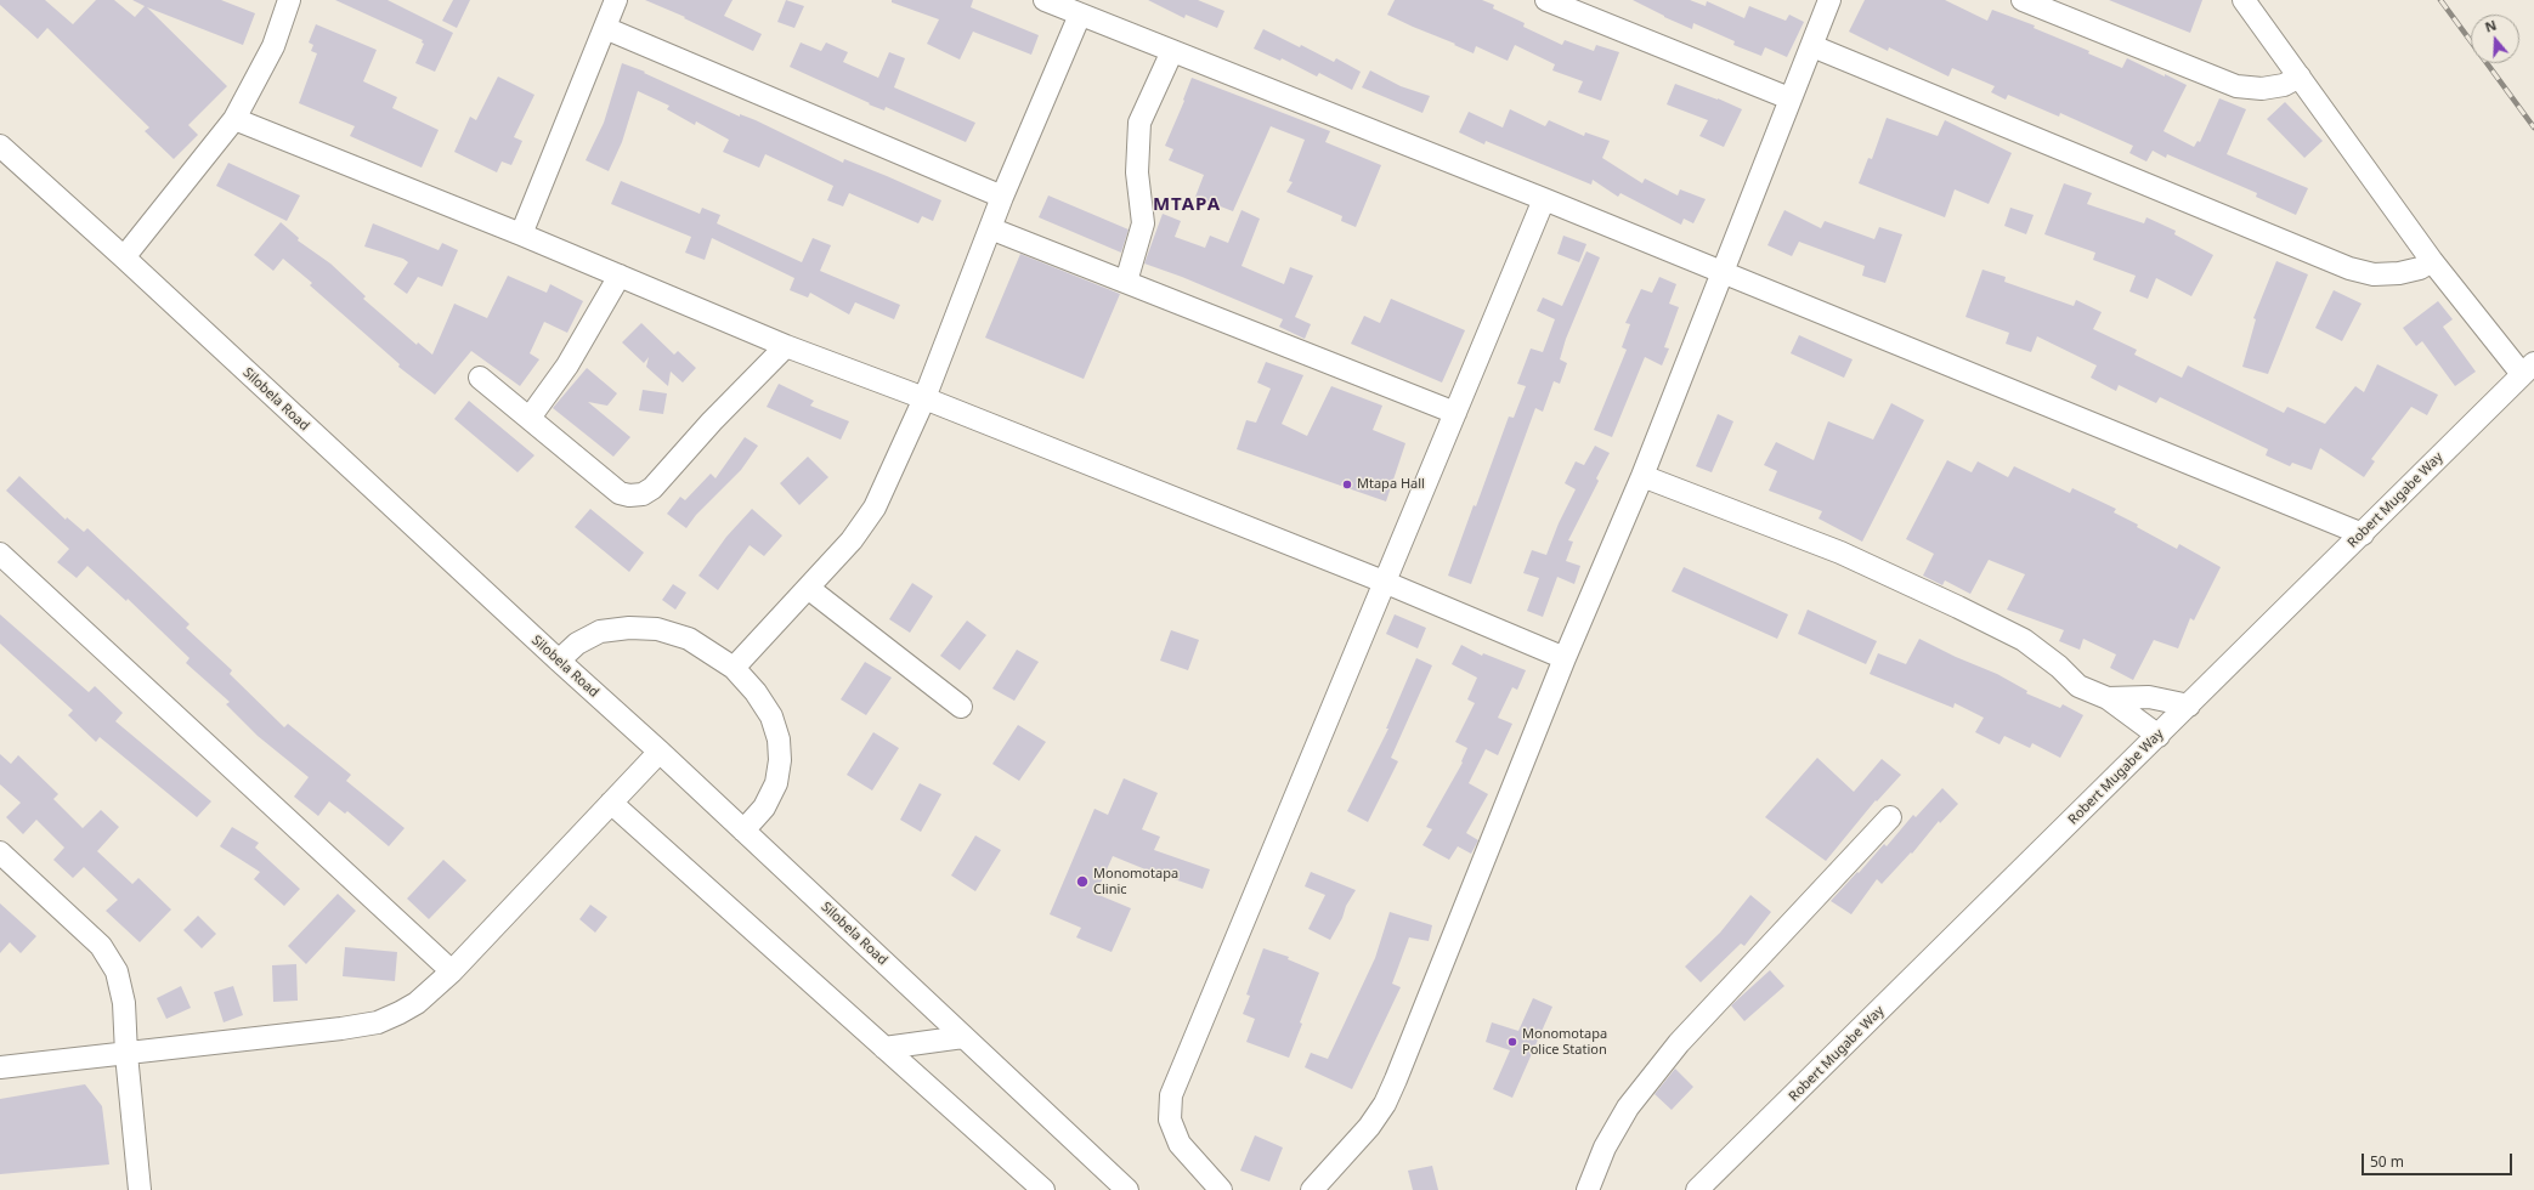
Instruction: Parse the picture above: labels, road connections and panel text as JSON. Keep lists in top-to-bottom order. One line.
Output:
{"streets":{"street":["Silobela Road","Robert Mugabe Way"]},"districts":["MTAPA"],"places":["Mtapa Hall","Monomotapa Clinic","Monomotapa Police Station"],"scale_bar":"50 m","north":"top"}
